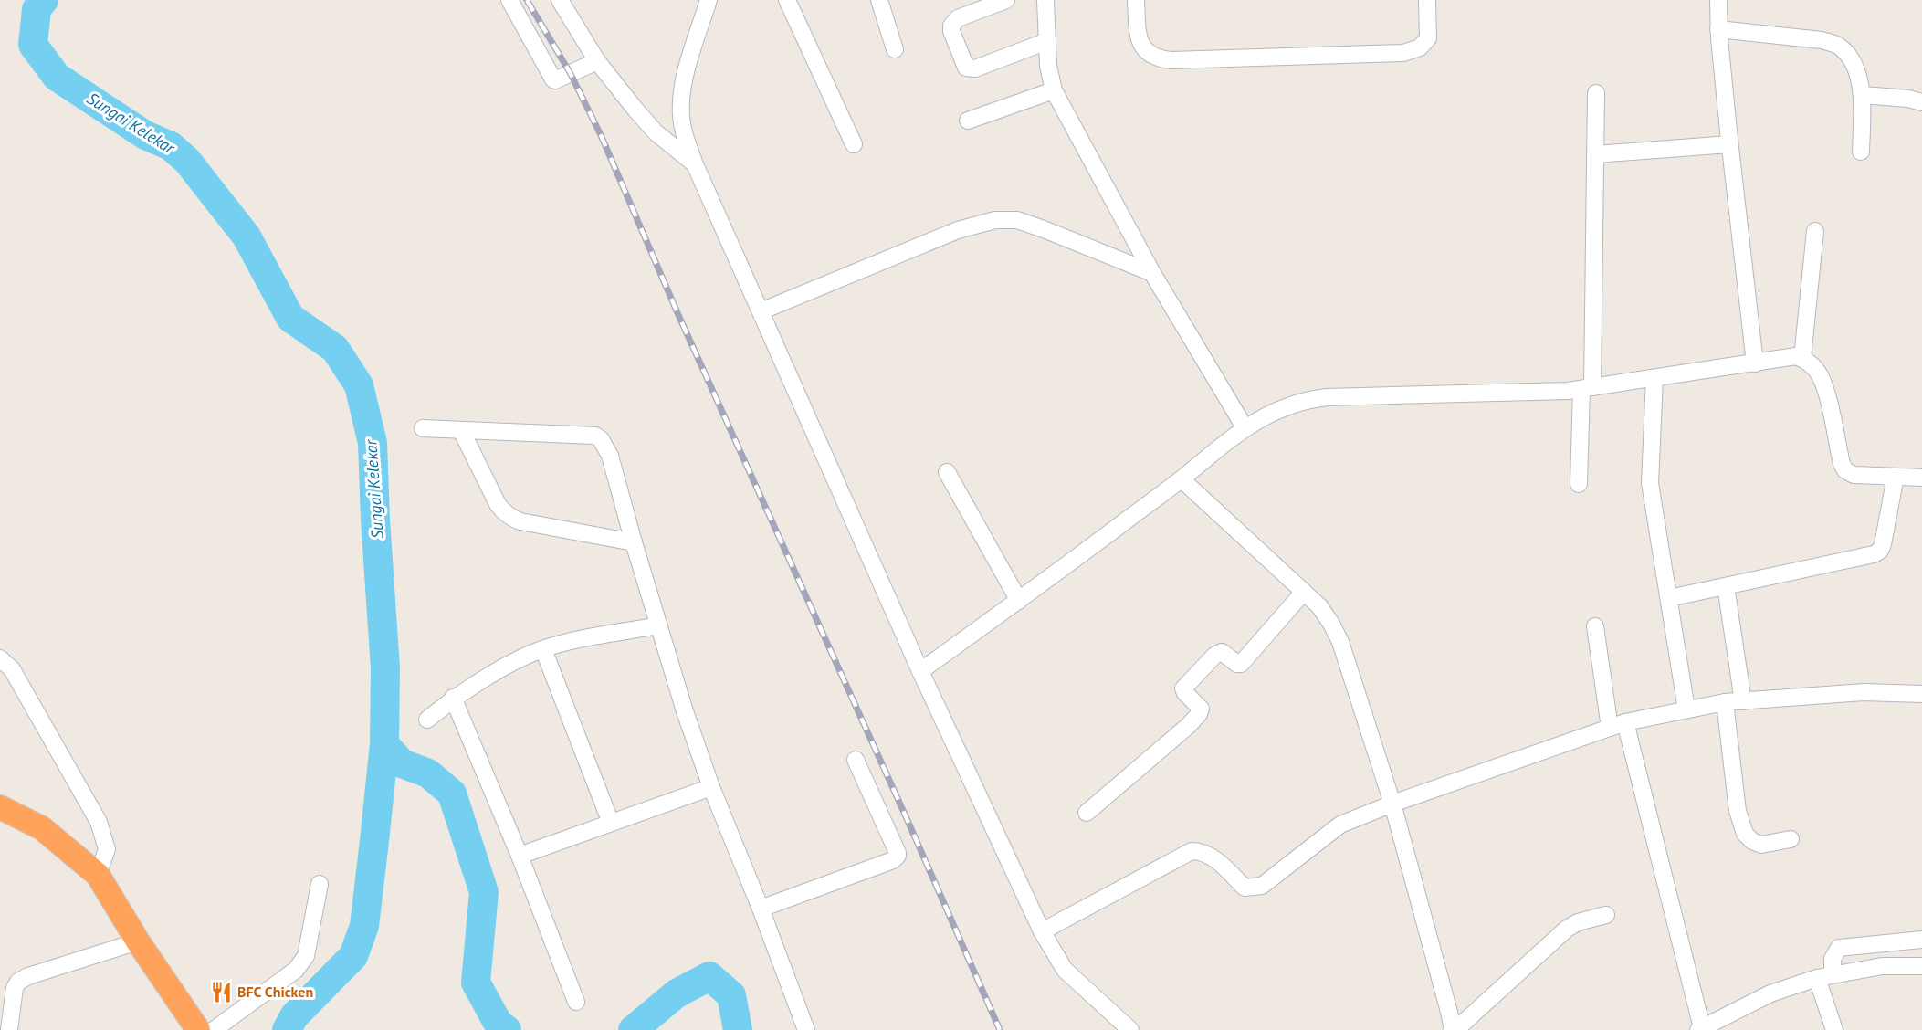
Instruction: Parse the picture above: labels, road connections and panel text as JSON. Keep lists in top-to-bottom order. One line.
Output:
{"water":["Sungai Kelekar"],"places":{"restaurant":["BFC Chicken"]}}
